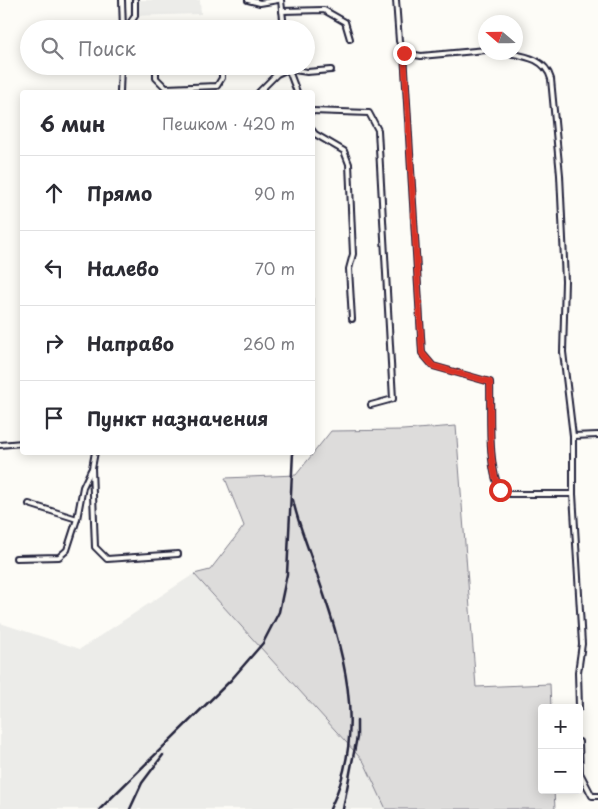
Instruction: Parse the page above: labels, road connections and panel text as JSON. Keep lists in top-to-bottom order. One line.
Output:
{"north":"left","page":{"search":"Поиск","heading":["6 мин","Пешком · 420 m"],"list":[["Прямо","90 m"],["Налево","70 m"],["Направо","260 m"],"Пункт назначения"],"map_buttons":["+","−"]}}
